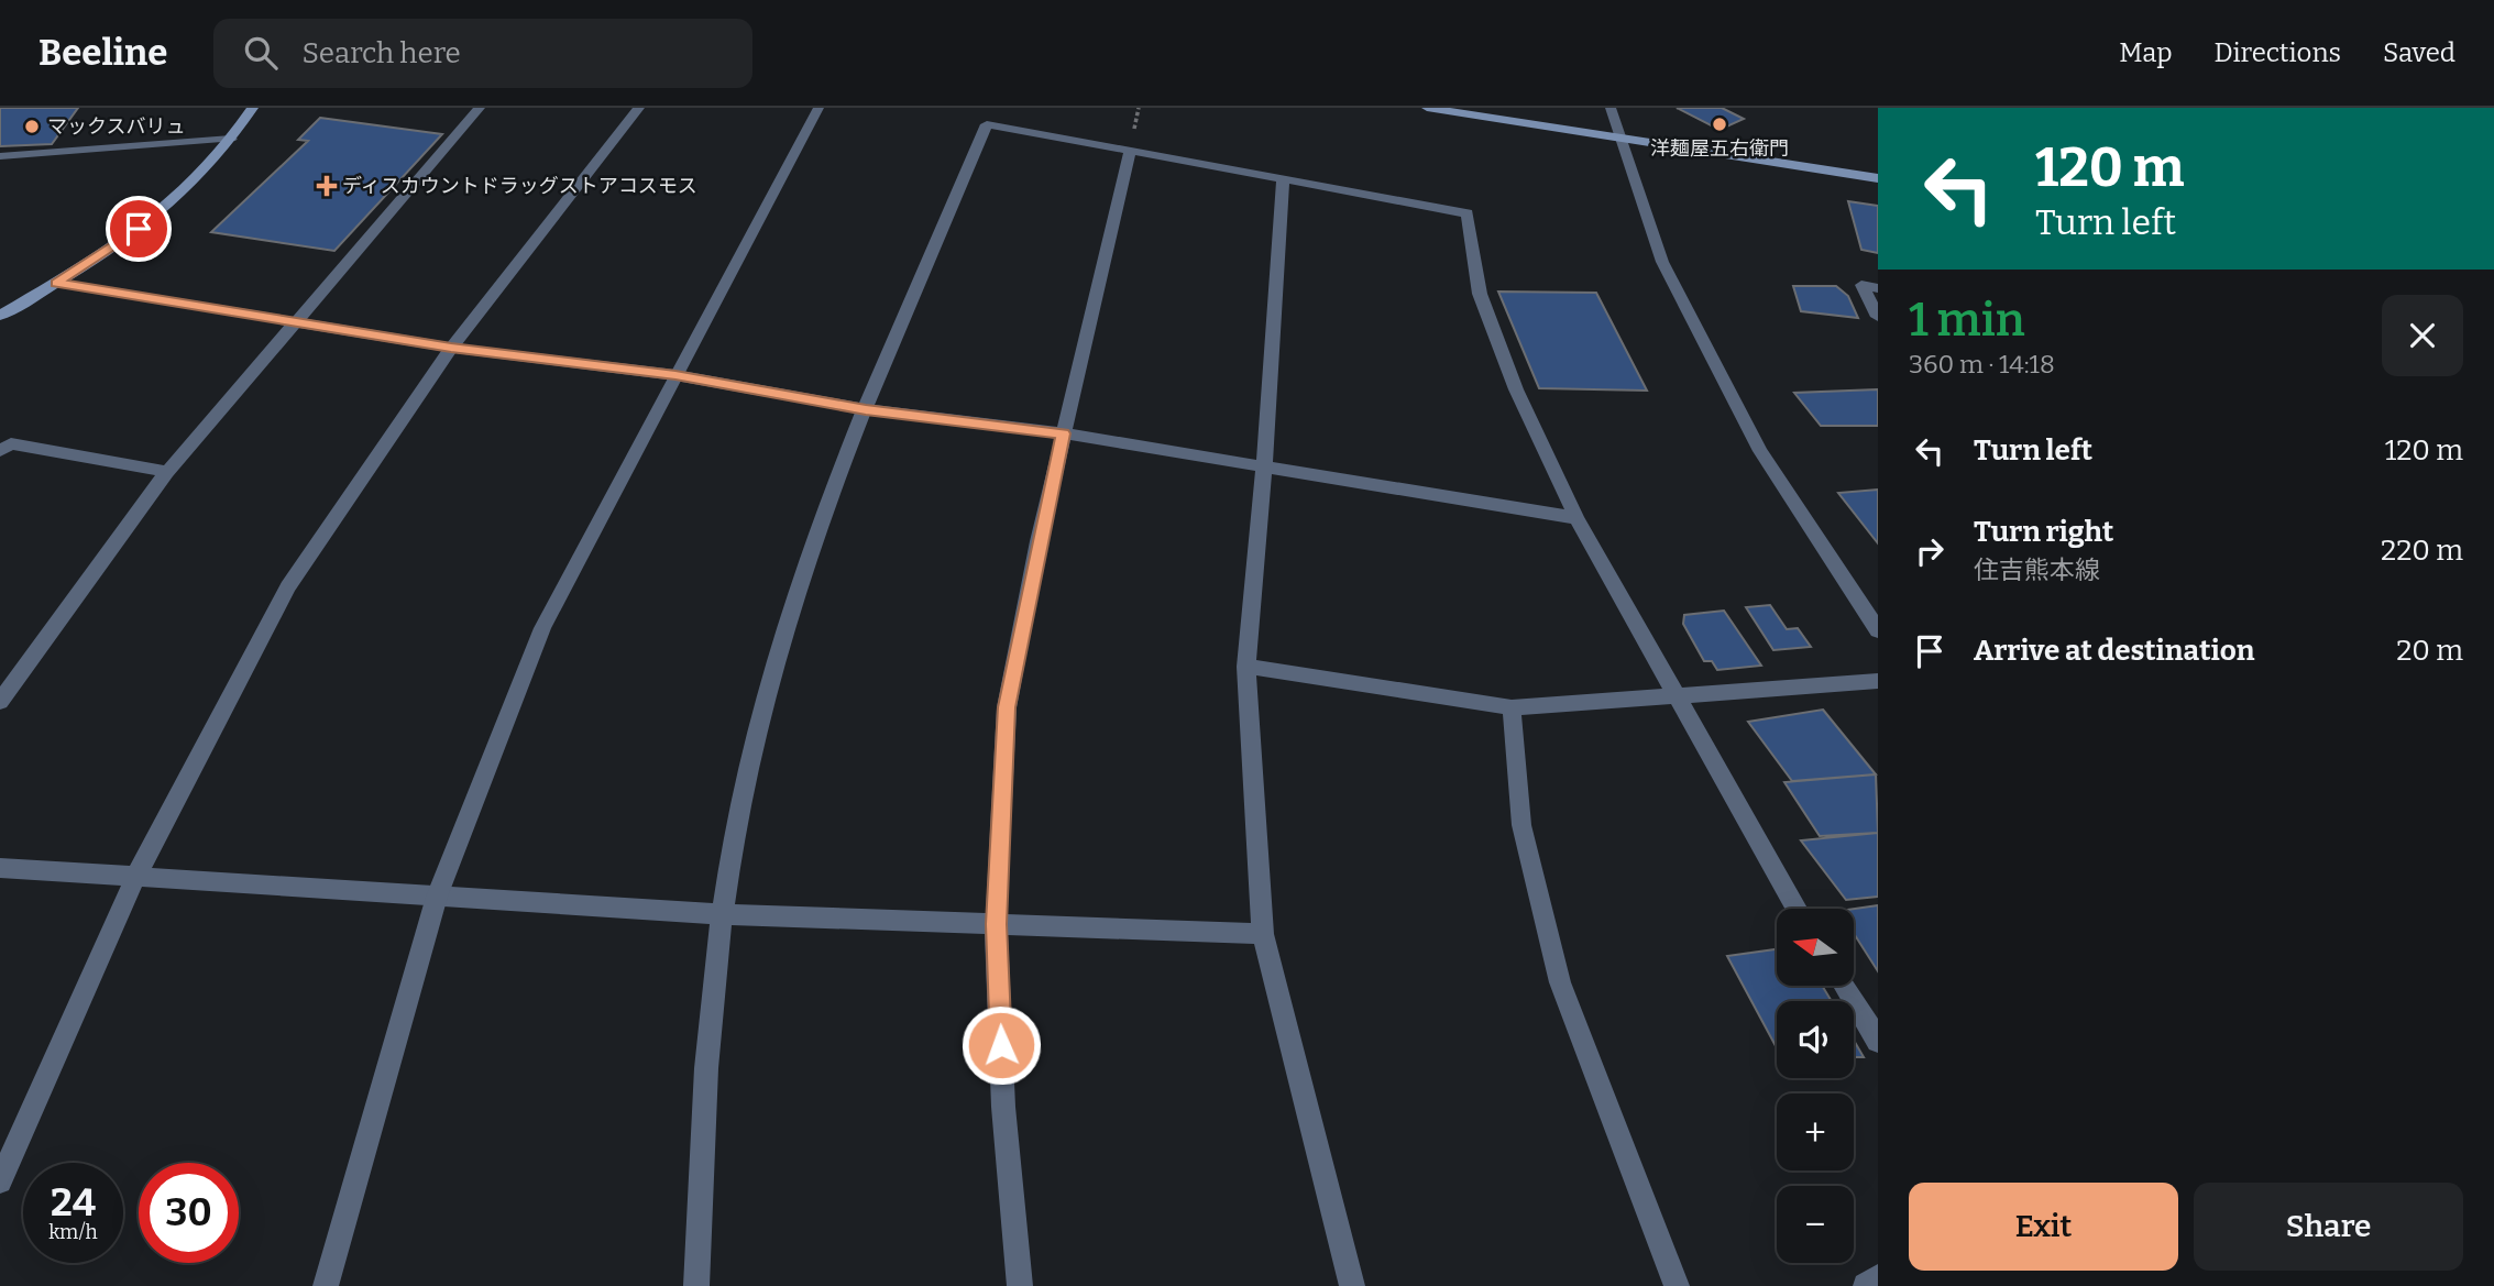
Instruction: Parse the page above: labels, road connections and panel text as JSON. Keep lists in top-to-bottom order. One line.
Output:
{"places":{"other":["洋麺屋五右衛門","マックスバリュ"],"health":["ディスカウントドラッグストアコスモス"]},"north":"left","page":{"header":"Beeline","search":"Search here","nav":["Map","Directions","Saved"],"turn":["120 m","Turn left"],"heading":["1 min","360 m · 14:18"],"list":[{"name":"Turn left","value":"120 m"},{"name":"Turn right","note":"住吉熊本線","value":"220 m"},{"name":"Arrive at destination","value":"20 m"}],"map_buttons":["+","−"],"speed":"24 km/h","limit":"30","buttons":["Exit","Share"]}}
